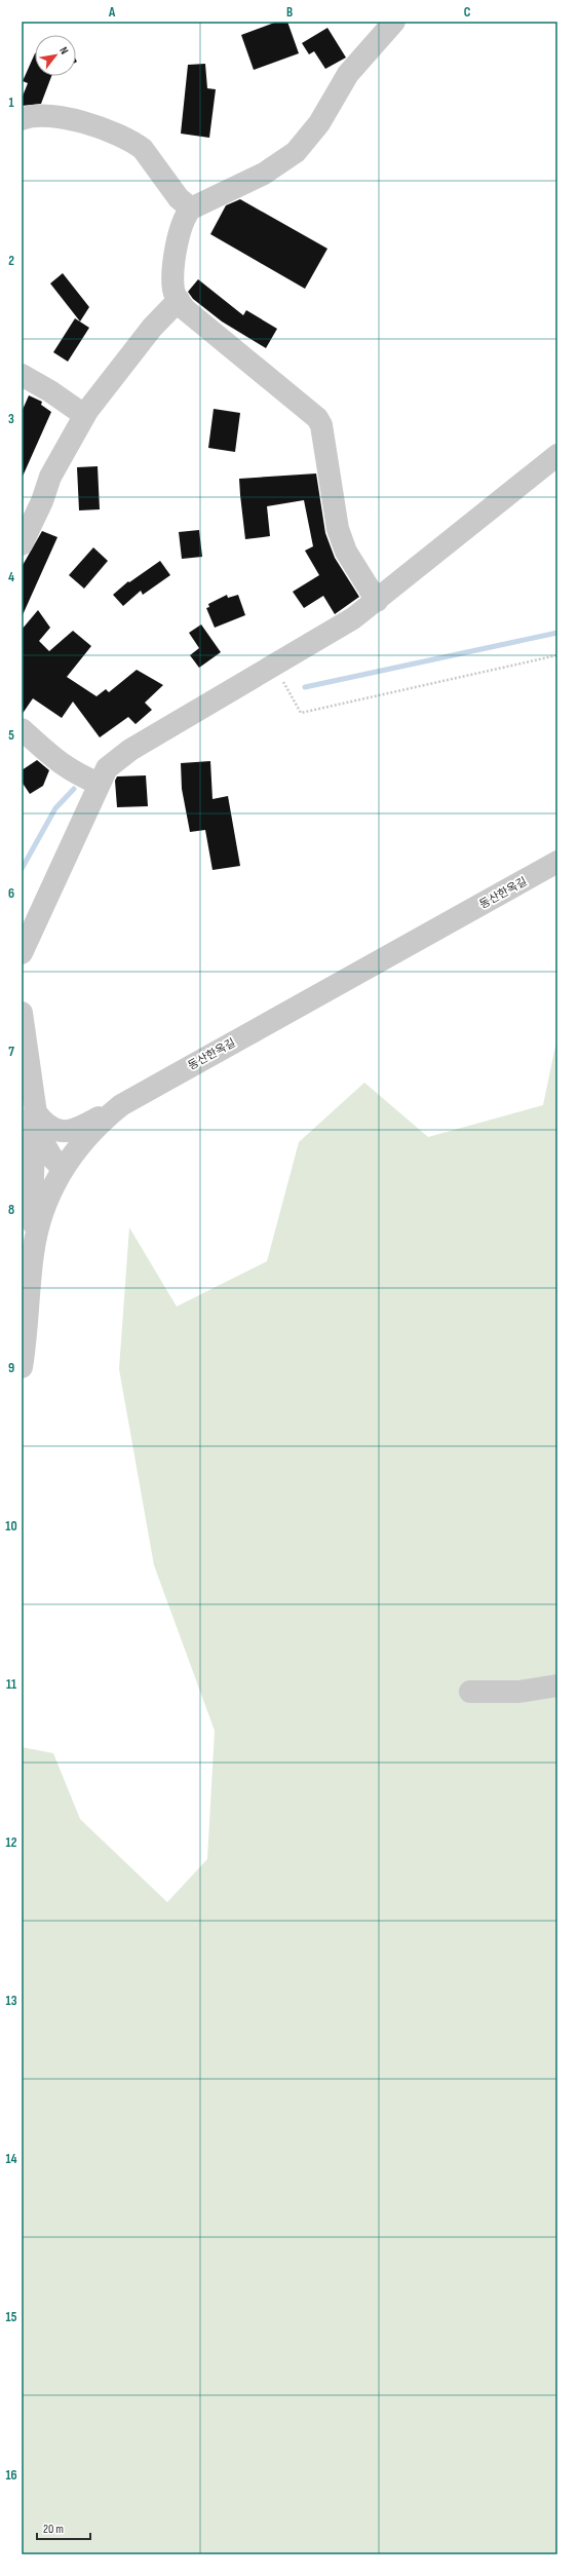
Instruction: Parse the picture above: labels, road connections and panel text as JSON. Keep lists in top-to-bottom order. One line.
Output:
{"streets":{"street":["동산한옥길"]},"scale_bar":"20 m","north":"top right","grid":{"columns":["A","B","C"],"rows":["1","2","3","4","5","6","7","8","9","10","11","12","13","14","15","16"]}}
